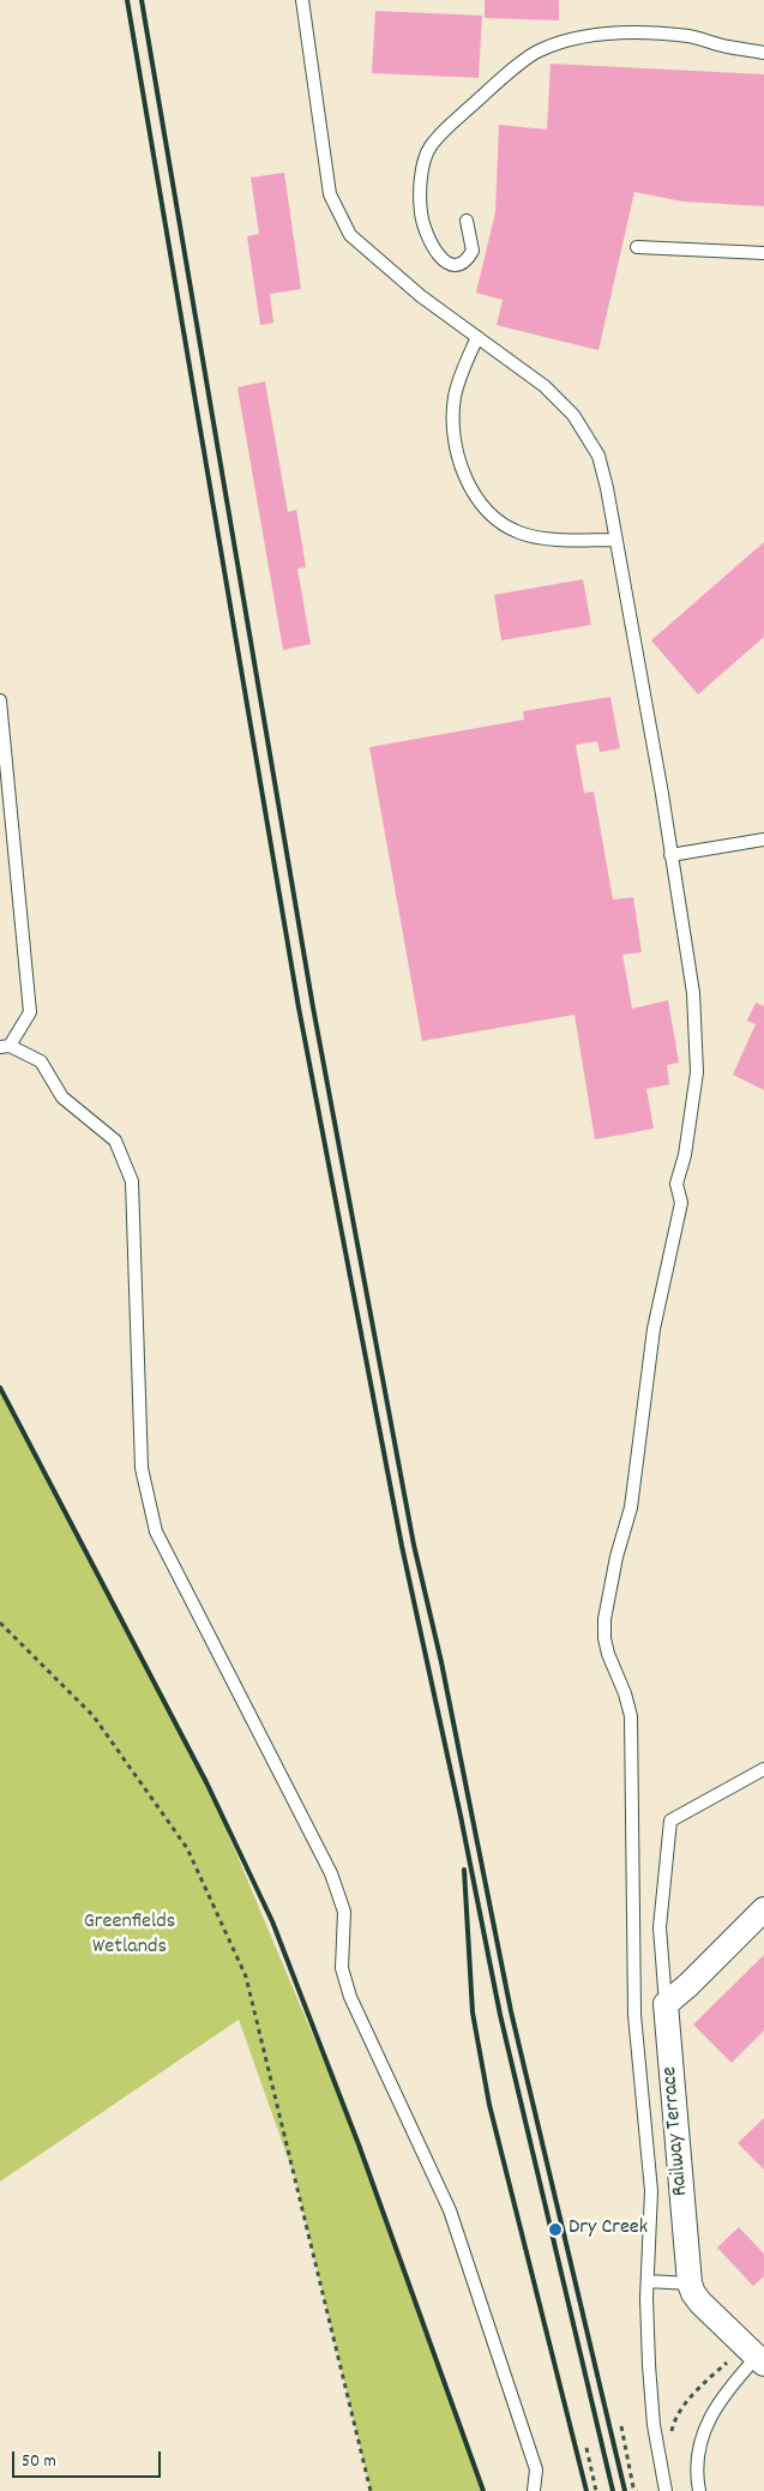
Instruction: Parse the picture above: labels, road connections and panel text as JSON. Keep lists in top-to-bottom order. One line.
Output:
{"streets":{"street":["Railway Terrace"]},"parks":["Greenfields Wetlands"],"places":["Dry Creek"],"scale_bar":"50 m"}
